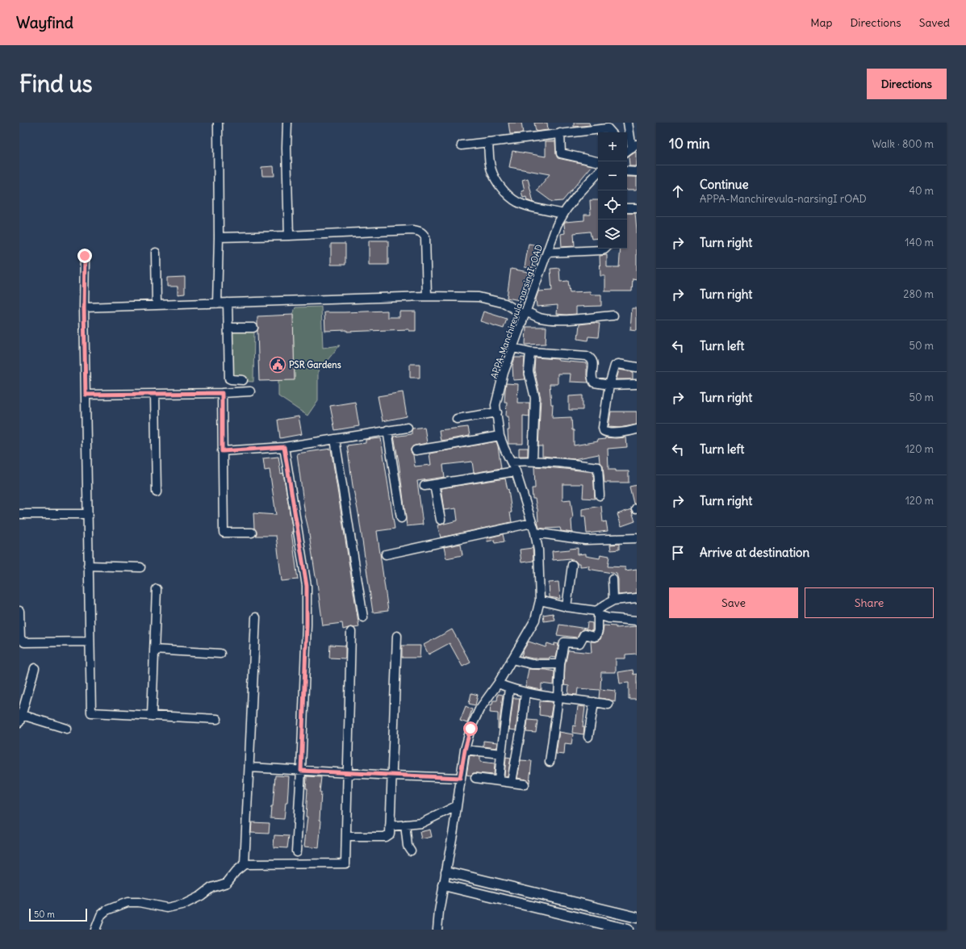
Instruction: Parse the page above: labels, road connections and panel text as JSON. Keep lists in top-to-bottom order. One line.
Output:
{"streets":{"street":["APPA-Manchirevula-narsingI rOAD"]},"places":{"public building":["PSR Gardens"]},"scale_bar":"50 m","page":{"header":"Wayfind","nav":["Map","Directions","Saved"],"buttons":["Directions",["Save","Share"]],"title":"Find us","heading":["10 min","Walk · 800 m"],"map_buttons":["+","−"],"list":[["Continue","APPA-Manchirevula-narsingI rOAD","40 m"],["Turn right","140 m"],["Turn right","280 m"],["Turn left","50 m"],["Turn right","50 m"],["Turn left","120 m"],["Turn right","120 m"],"Arrive at destination"],"scale":"50 m"}}
